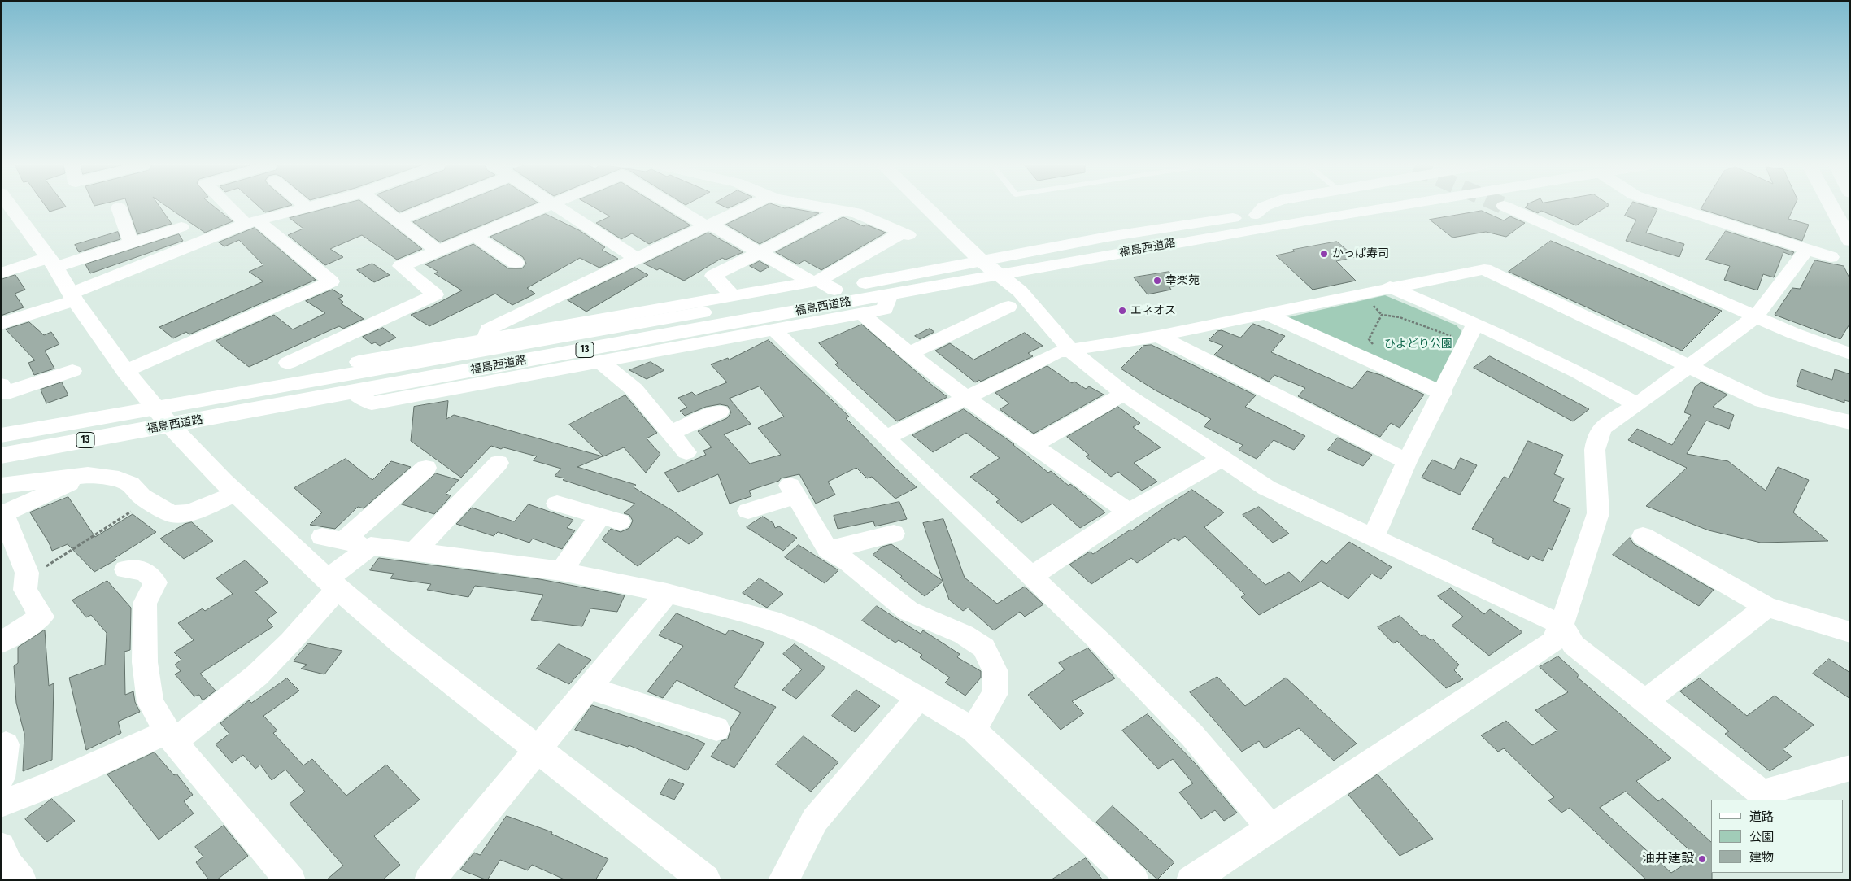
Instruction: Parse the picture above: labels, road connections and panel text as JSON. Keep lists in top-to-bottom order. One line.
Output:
{"streets":{"main road":["福島西道路","13"]},"parks":["ひよどり公園"],"places":["かっぱ寿司","幸楽苑","エネオス","油井建設"],"legend":["道路","公園","建物"]}
